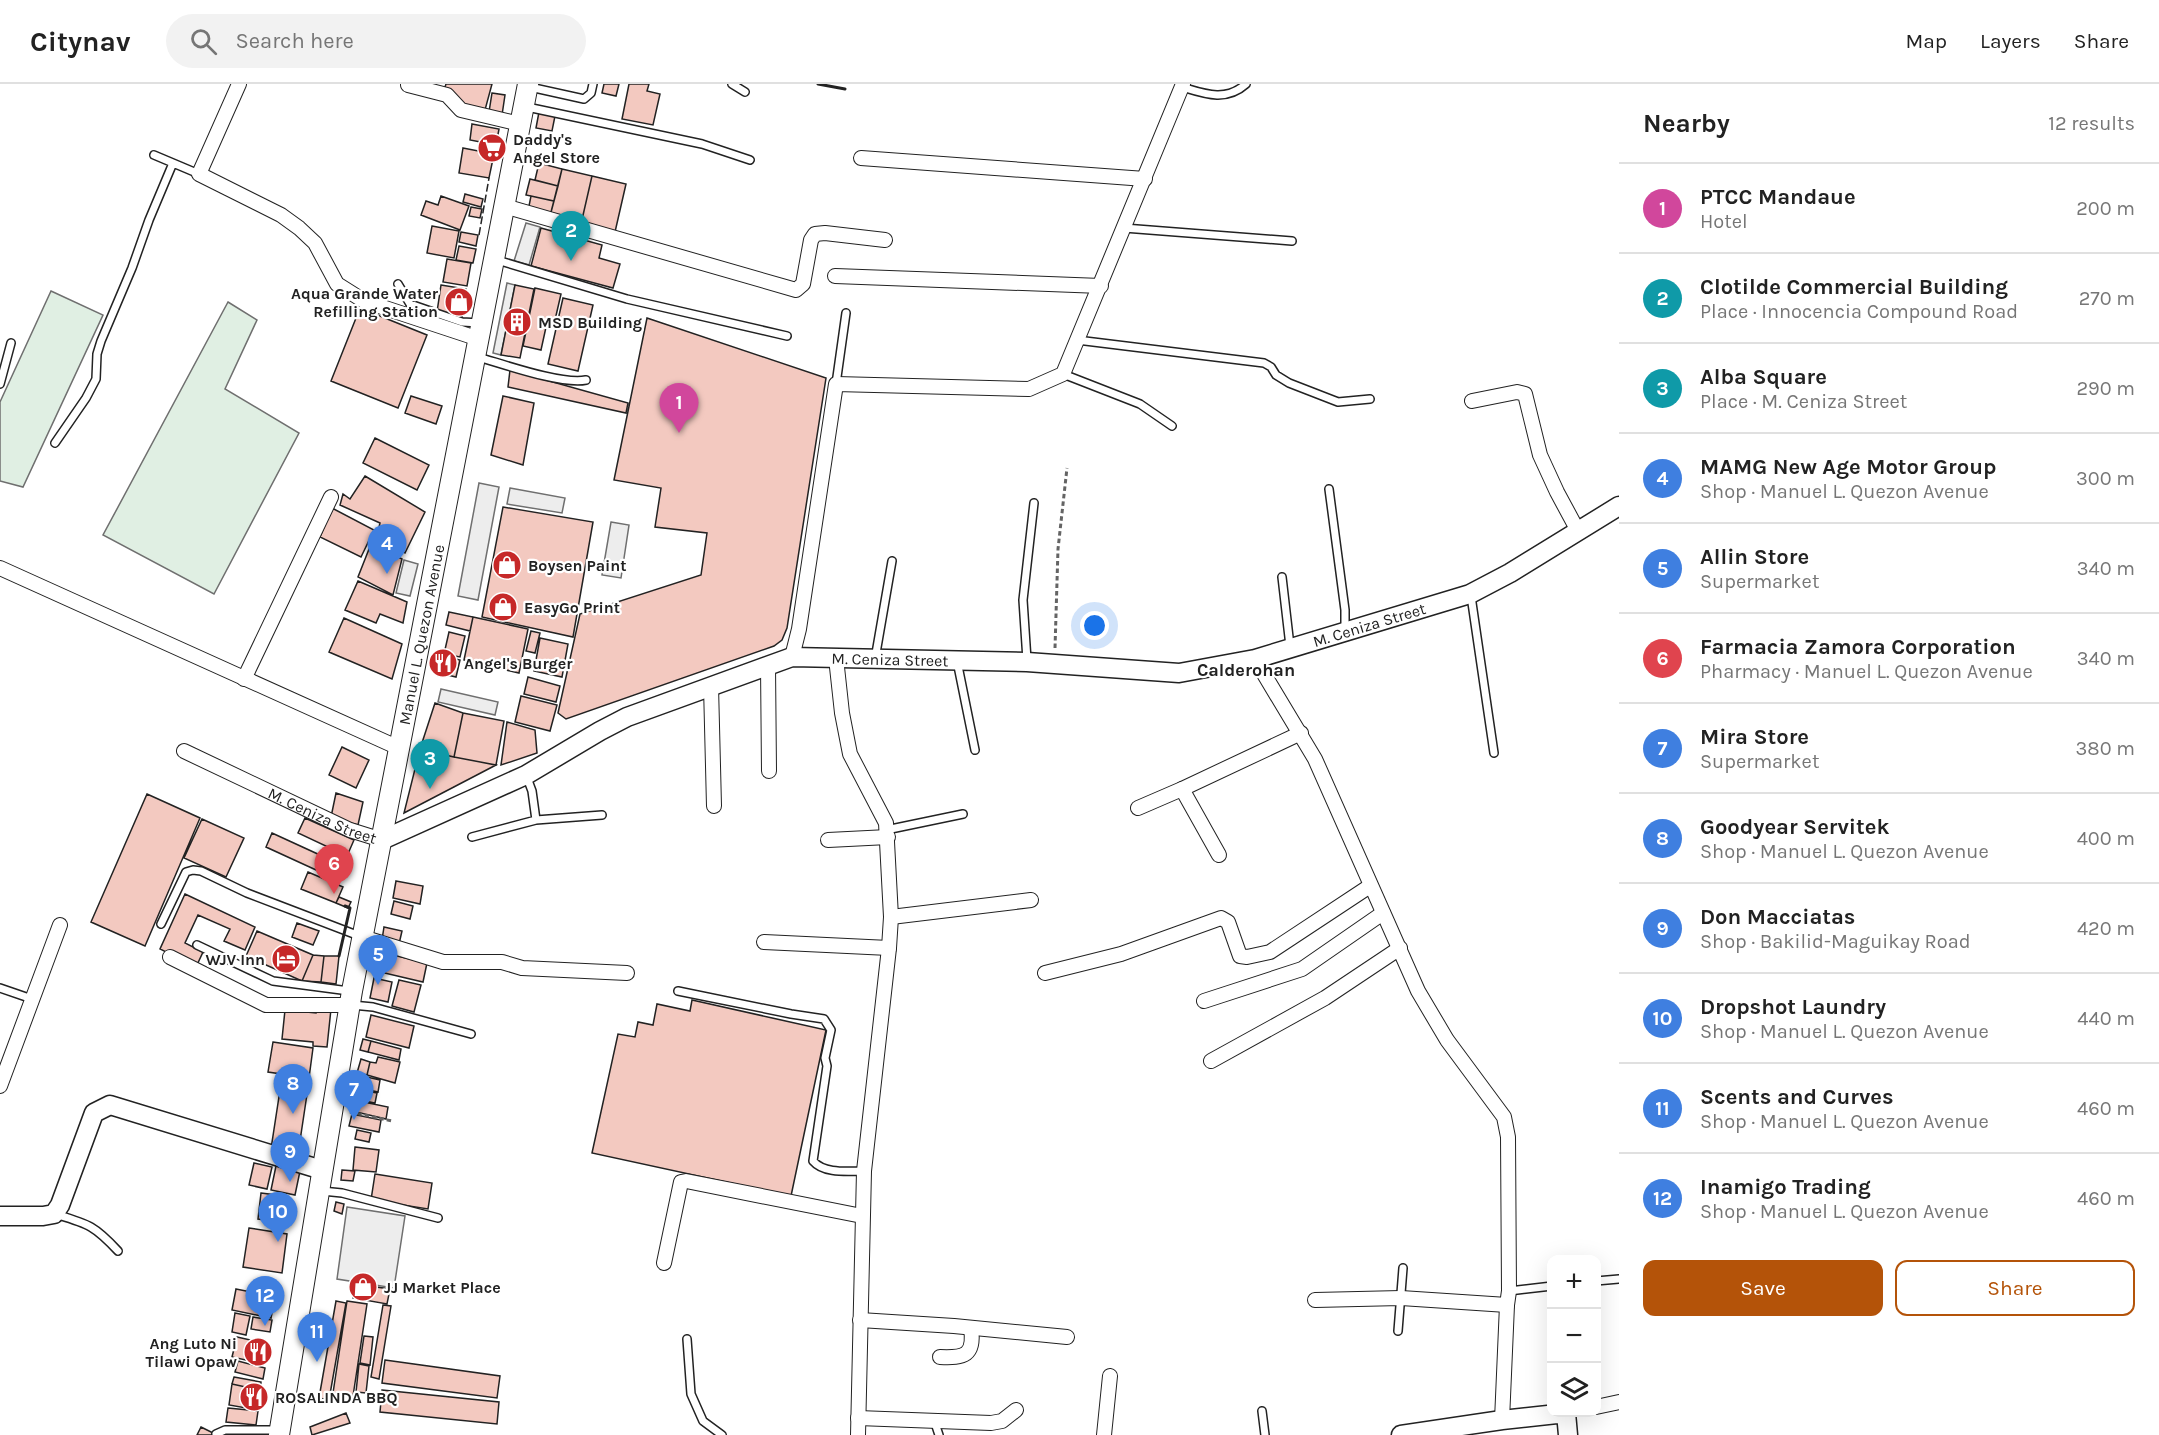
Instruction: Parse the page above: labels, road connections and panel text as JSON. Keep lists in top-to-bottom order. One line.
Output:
{"streets":{"main road":["Manuel L. Quezon Avenue"],"street":["M. Ceniza Street"]},"crossings":[["M. Ceniza Street","Manuel L. Quezon Avenue"]],"districts":["Calderohan"],"places":{"supermarket":["Daddy's Angel Store"],"shop":["Aqua Grande Water Refilling Station","Boysen Paint","EasyGo Print","JJ Market Place"],"building":["MSD Building"],"restaurant":["Angel's Burger","Ang Luto Ni Tilawi Opaw","ROSALINDA BBQ"],"hotel":["WJV Inn"]},"page":{"header":"Citynav","search":"Search here","nav":["Map","Layers","Share"],"heading":["Nearby","12 results"],"list":[{"mark":"1","name":"PTCC Mandaue","note":"Hotel","value":"200 m"},{"mark":"2","name":"Clotilde Commercial Building","note":"Place · Innocencia Compound Road","value":"270 m"},{"mark":"3","name":"Alba Square","note":"Place · M. Ceniza Street","value":"290 m"},{"mark":"4","name":"MAMG New Age Motor Group","note":"Shop · Manuel L. Quezon Avenue","value":"300 m"},{"mark":"5","name":"Allin Store","note":"Supermarket","value":"340 m"},{"mark":"6","name":"Farmacia Zamora Corporation","note":"Pharmacy · Manuel L. Quezon Avenue","value":"340 m"},{"mark":"7","name":"Mira Store","note":"Supermarket","value":"380 m"},{"mark":"8","name":"Goodyear Servitek","note":"Shop · Manuel L. Quezon Avenue","value":"400 m"},{"mark":"9","name":"Don Macciatas","note":"Shop · Bakilid-Maguikay Road","value":"420 m"},{"mark":"10","name":"Dropshot Laundry","note":"Shop · Manuel L. Quezon Avenue","value":"440 m"},{"mark":"11","name":"Scents and Curves","note":"Shop · Manuel L. Quezon Avenue","value":"460 m"},{"mark":"12","name":"Inamigo Trading","note":"Shop · Manuel L. Quezon Avenue","value":"460 m"}],"pins":["2","1","4","3","6","5","8","7","9","10","12","11"],"buttons":["Save","Share"],"map_buttons":["+","−"]}}
